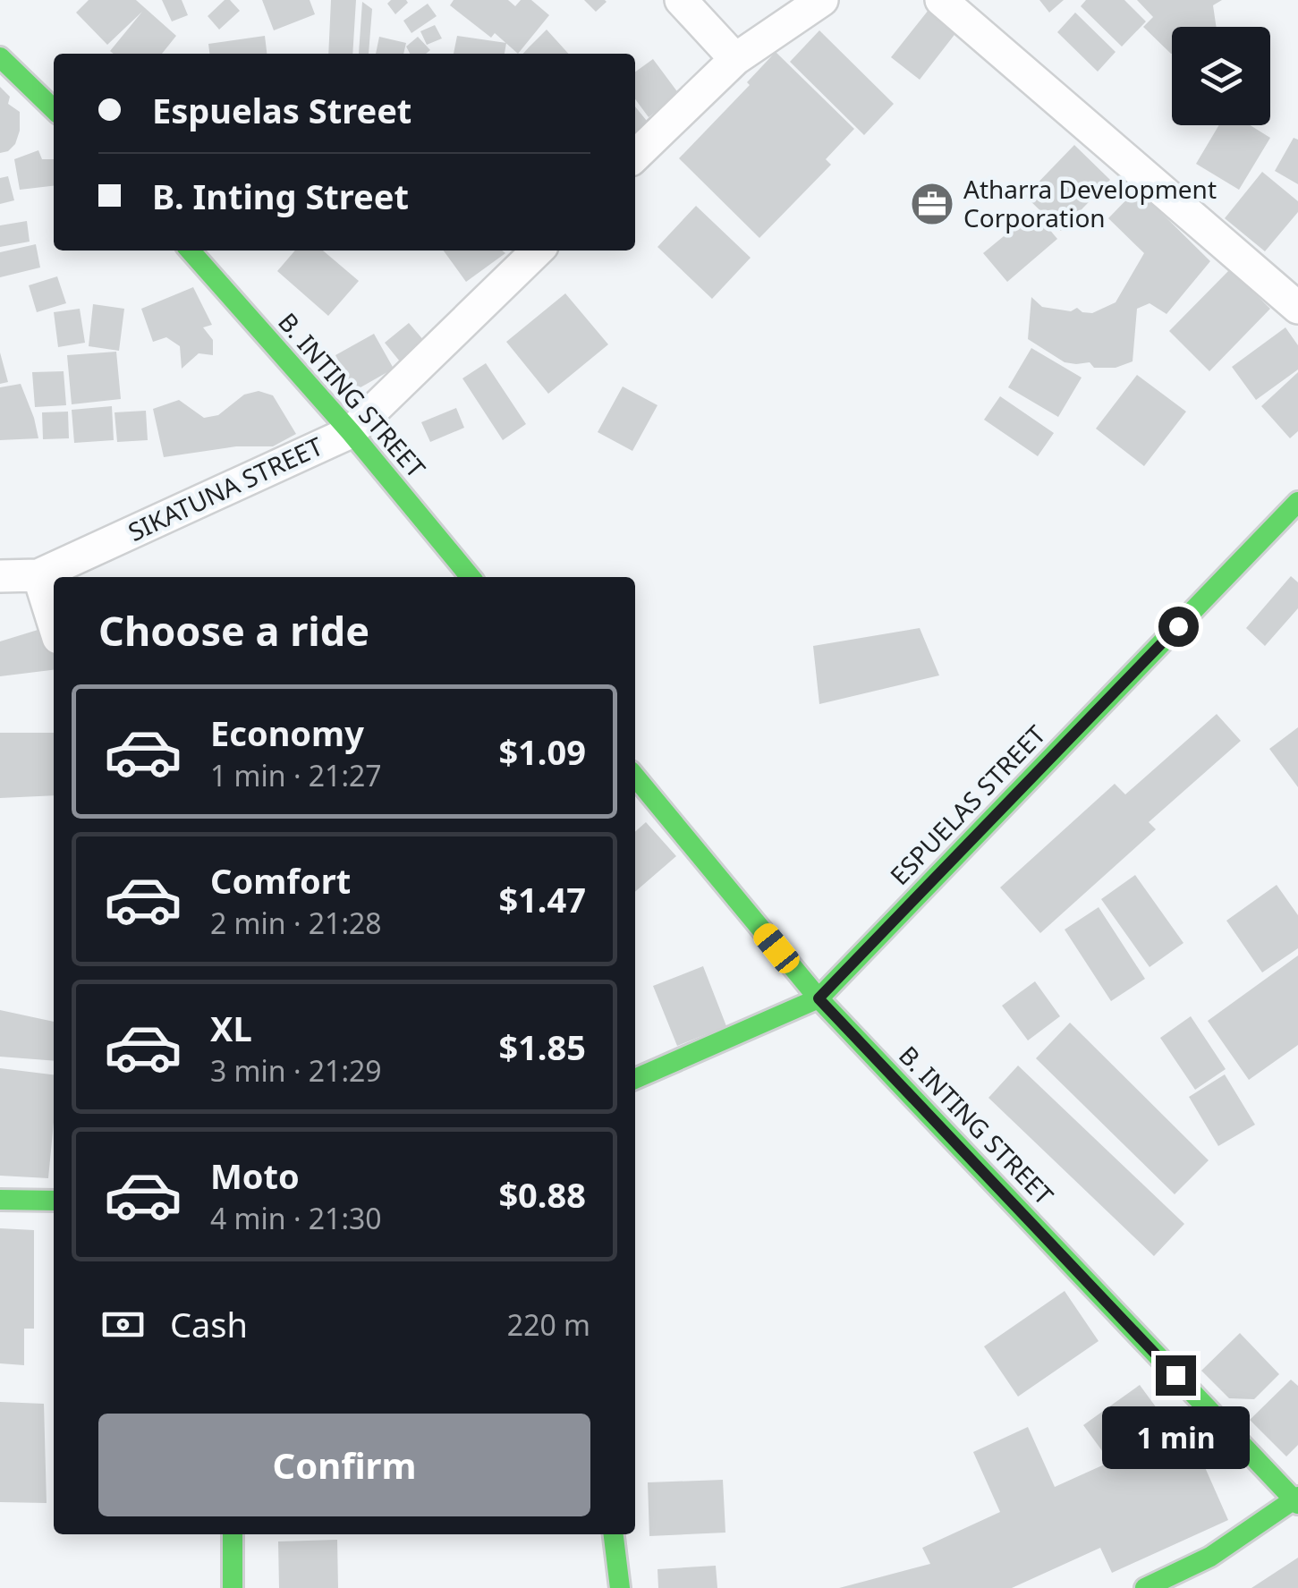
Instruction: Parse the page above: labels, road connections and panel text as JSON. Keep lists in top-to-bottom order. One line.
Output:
{"streets":{"street":["B. INTING STREET","SIKATUNA STREET","ESPUELAS STREET"]},"crossings":[["B. INTING STREET","SIKATUNA STREET"],["B. INTING STREET","ESPUELAS STREET"]],"places":{"office":["Atharra Development Corporation"]},"page":{"banner":["Espuelas Street","B. Inting Street"],"heading":"Choose a ride","list":[{"name":"Economy","note":"1 min · 21:27","value":"$1.09"},{"name":"Comfort","note":"2 min · 21:28","value":"$1.47"},{"name":"XL","note":"3 min · 21:29","value":"$1.85"},{"name":"Moto","note":"4 min · 21:30","value":"$0.88"}],"pay":["Cash","220 m"],"buttons":"Confirm","bubble":"1 min"}}
